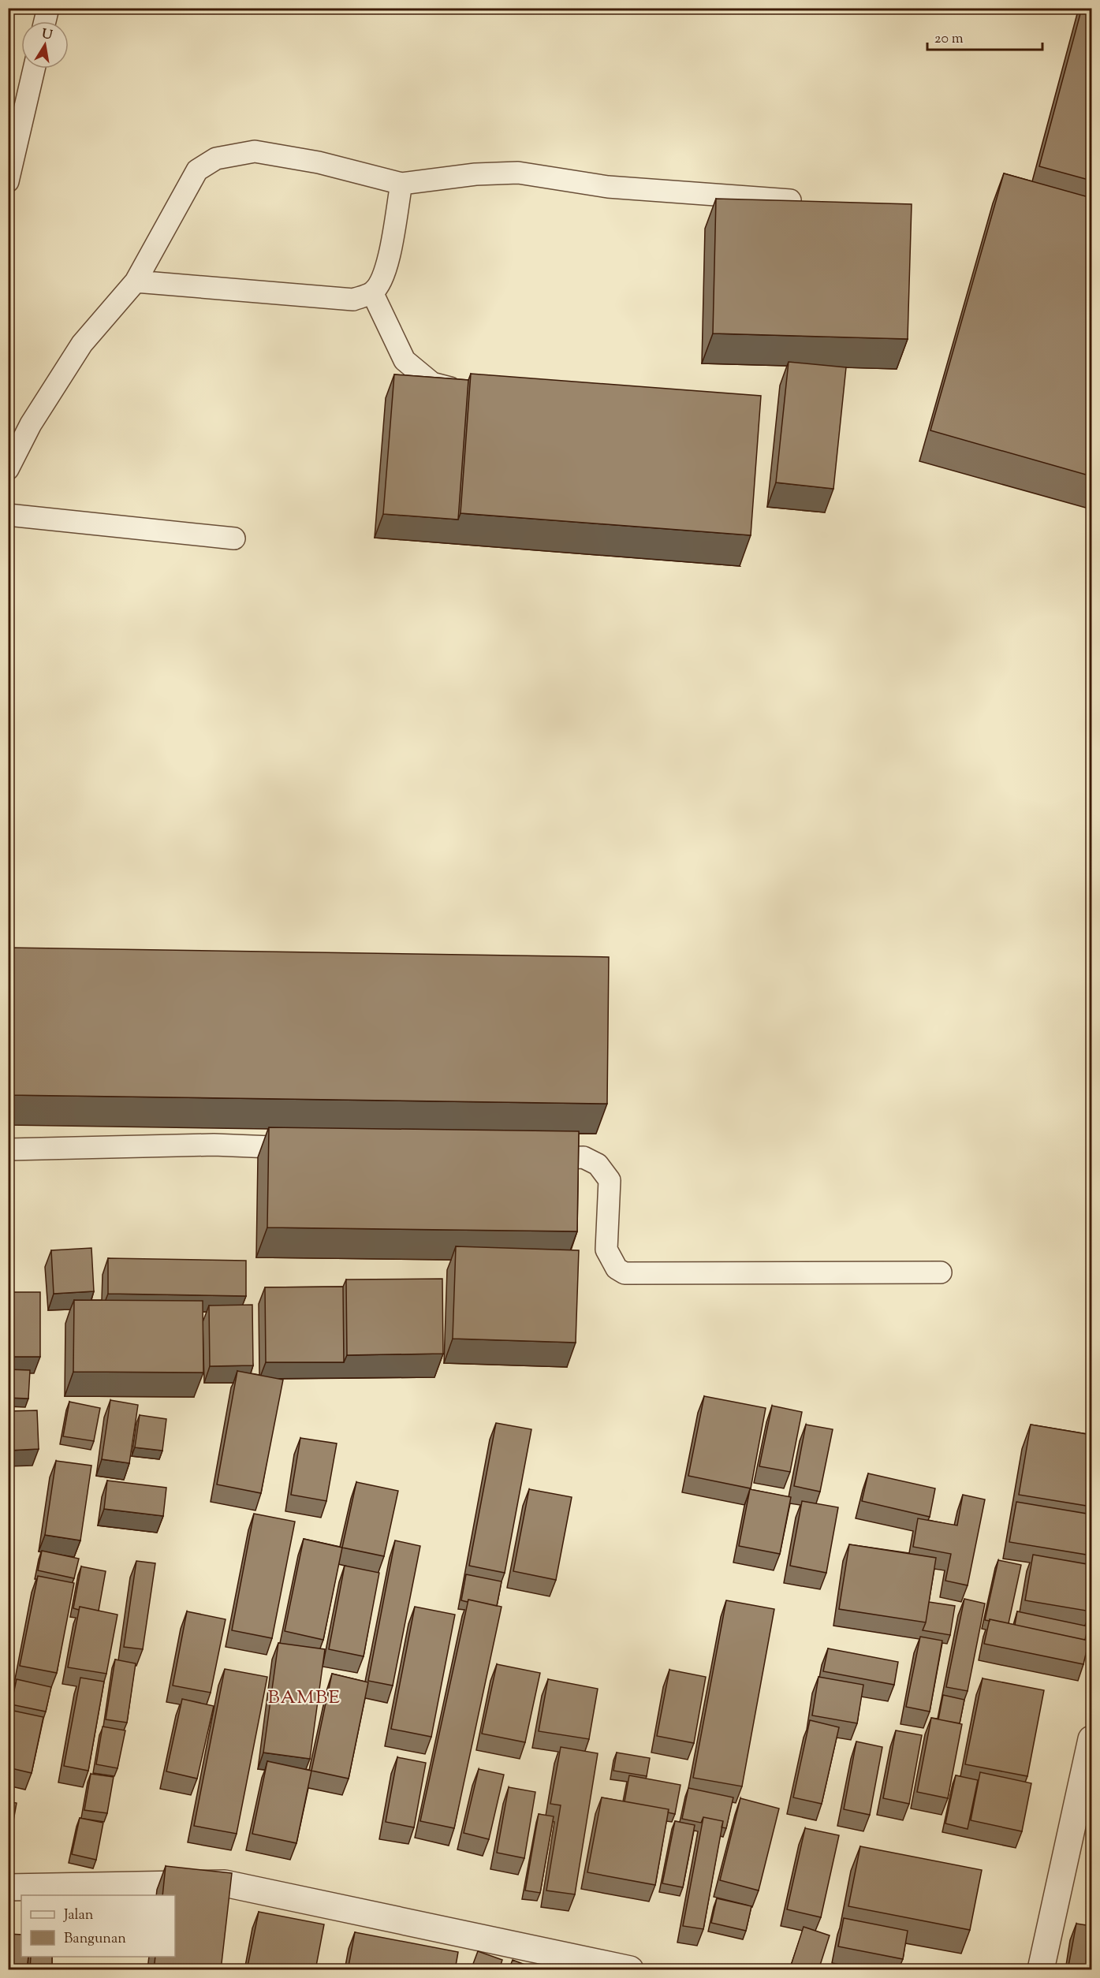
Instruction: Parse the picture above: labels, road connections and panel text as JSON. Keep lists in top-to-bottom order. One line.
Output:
{"districts":["BAMBE"],"legend":["Jalan","Bangunan"],"scale_bar":"20 m","north":"top"}
